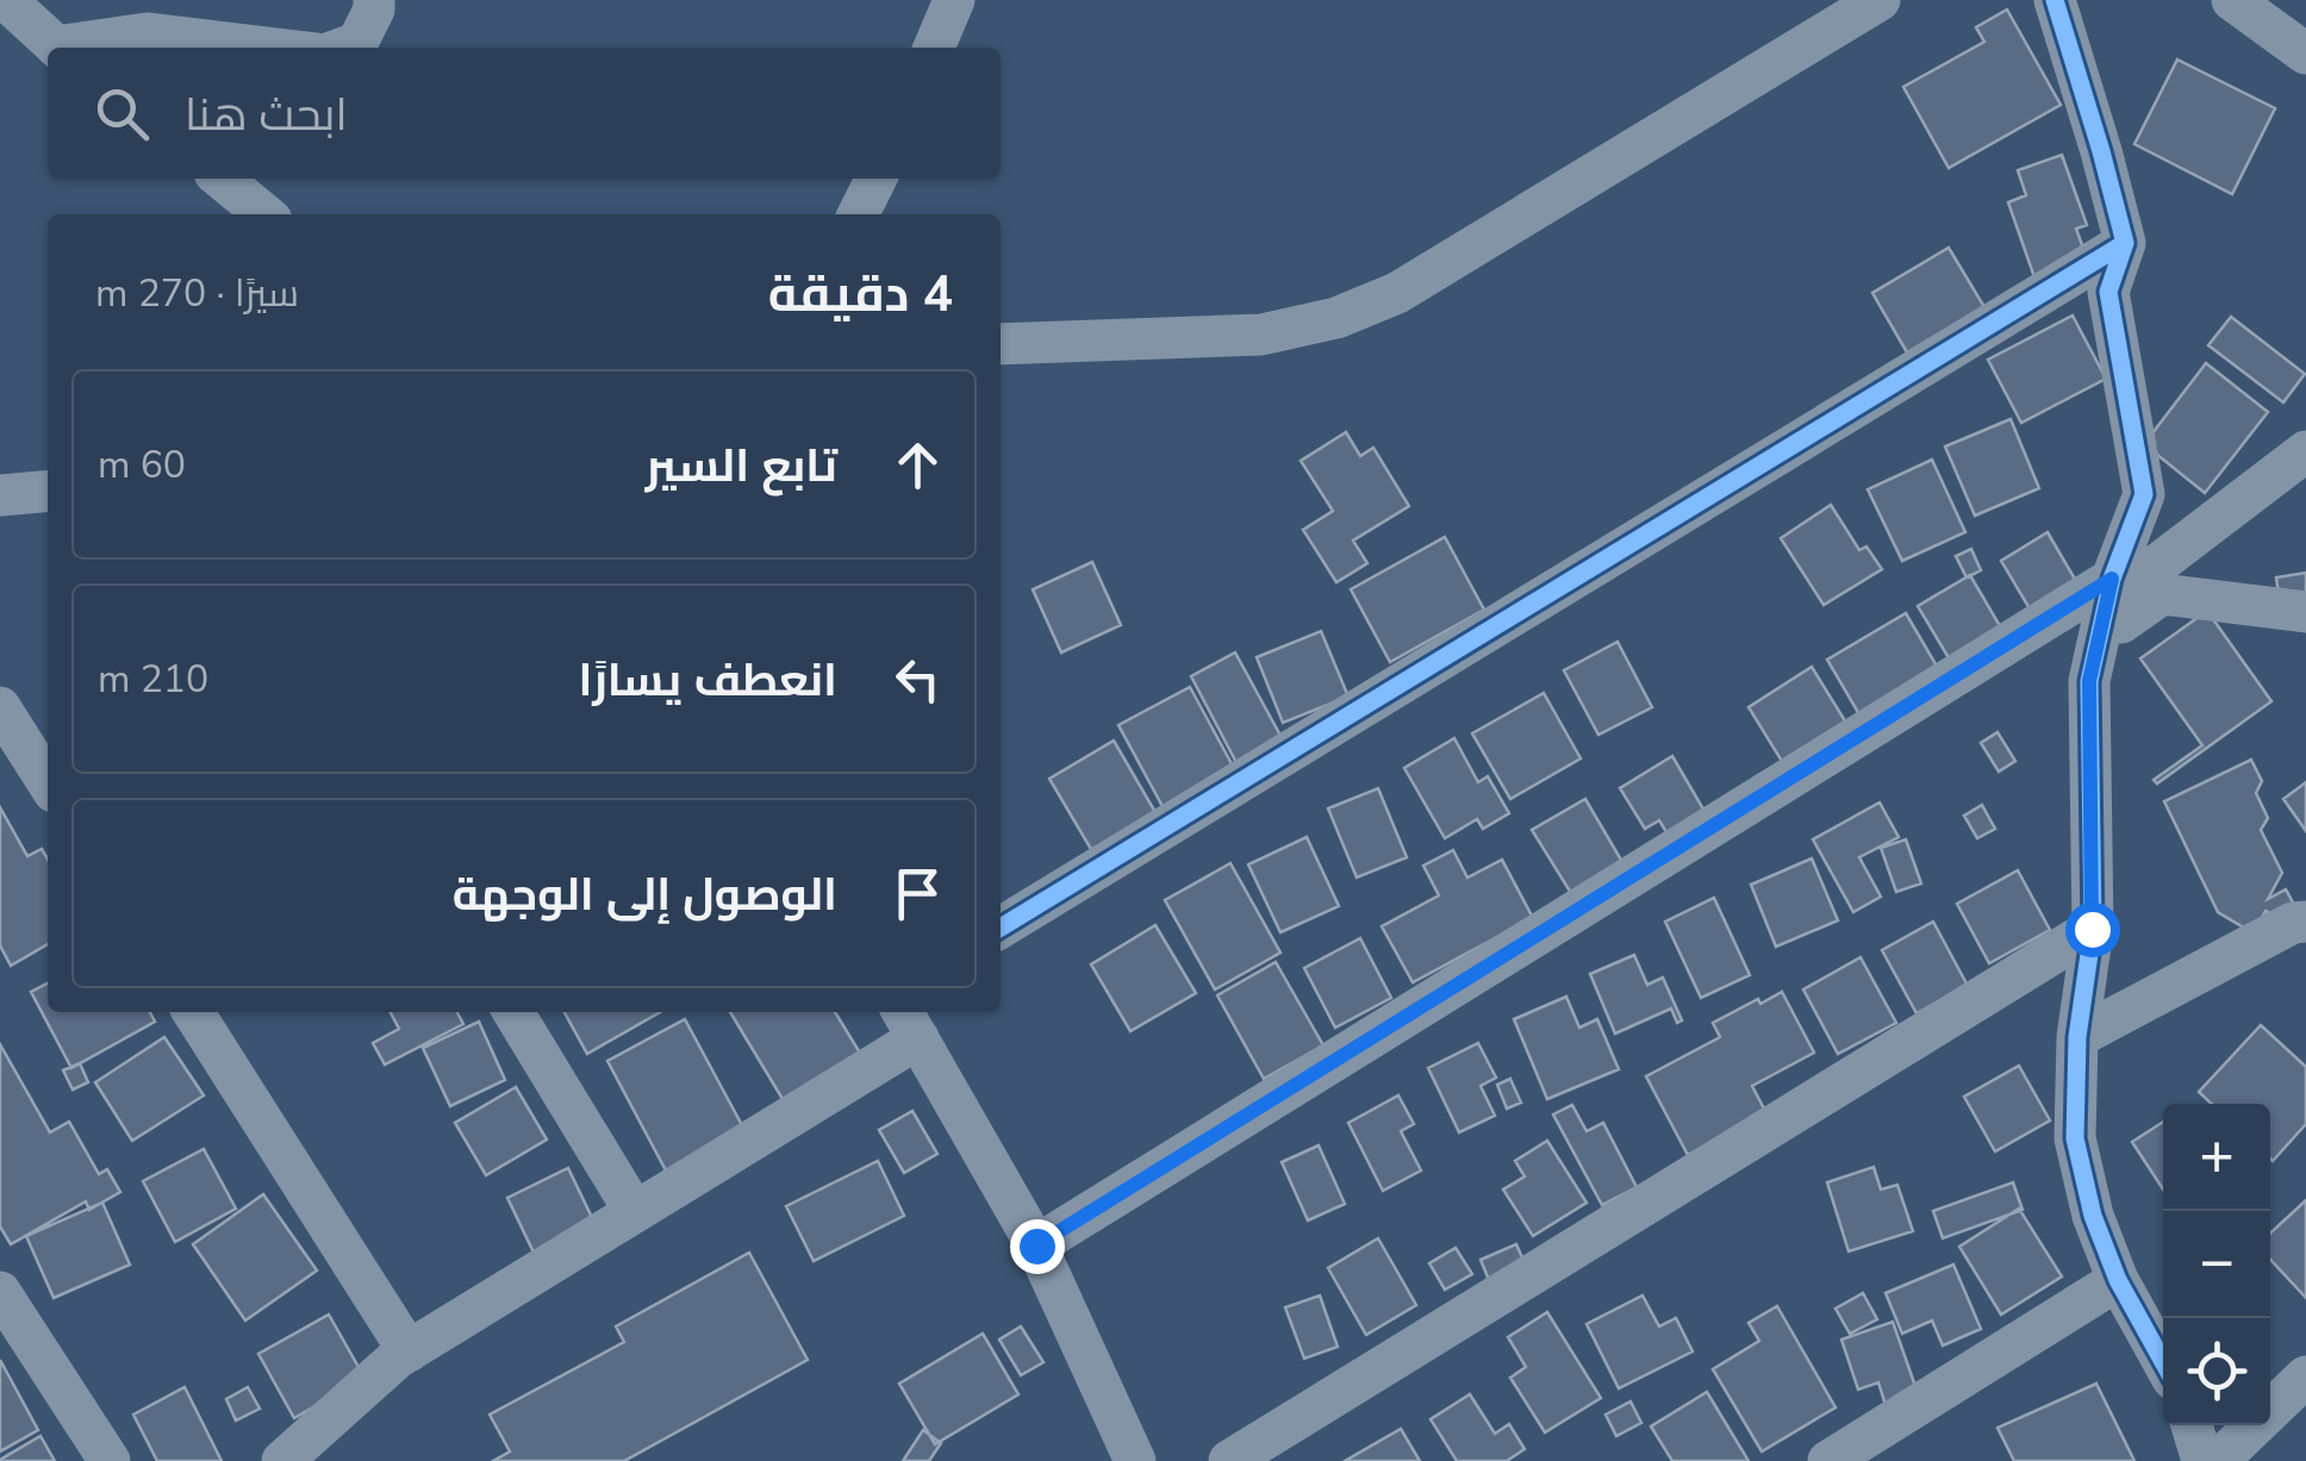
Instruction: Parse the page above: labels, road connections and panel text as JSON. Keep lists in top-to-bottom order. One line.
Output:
{"page":{"search":"ابحث هنا","heading":["4 دقيقة","سيرًا · 270 m"],"list":[["تابع السير","60 m"],["انعطف يسارًا","210 m"],"الوصول إلى الوجهة"],"map_buttons":["+","−"]}}
